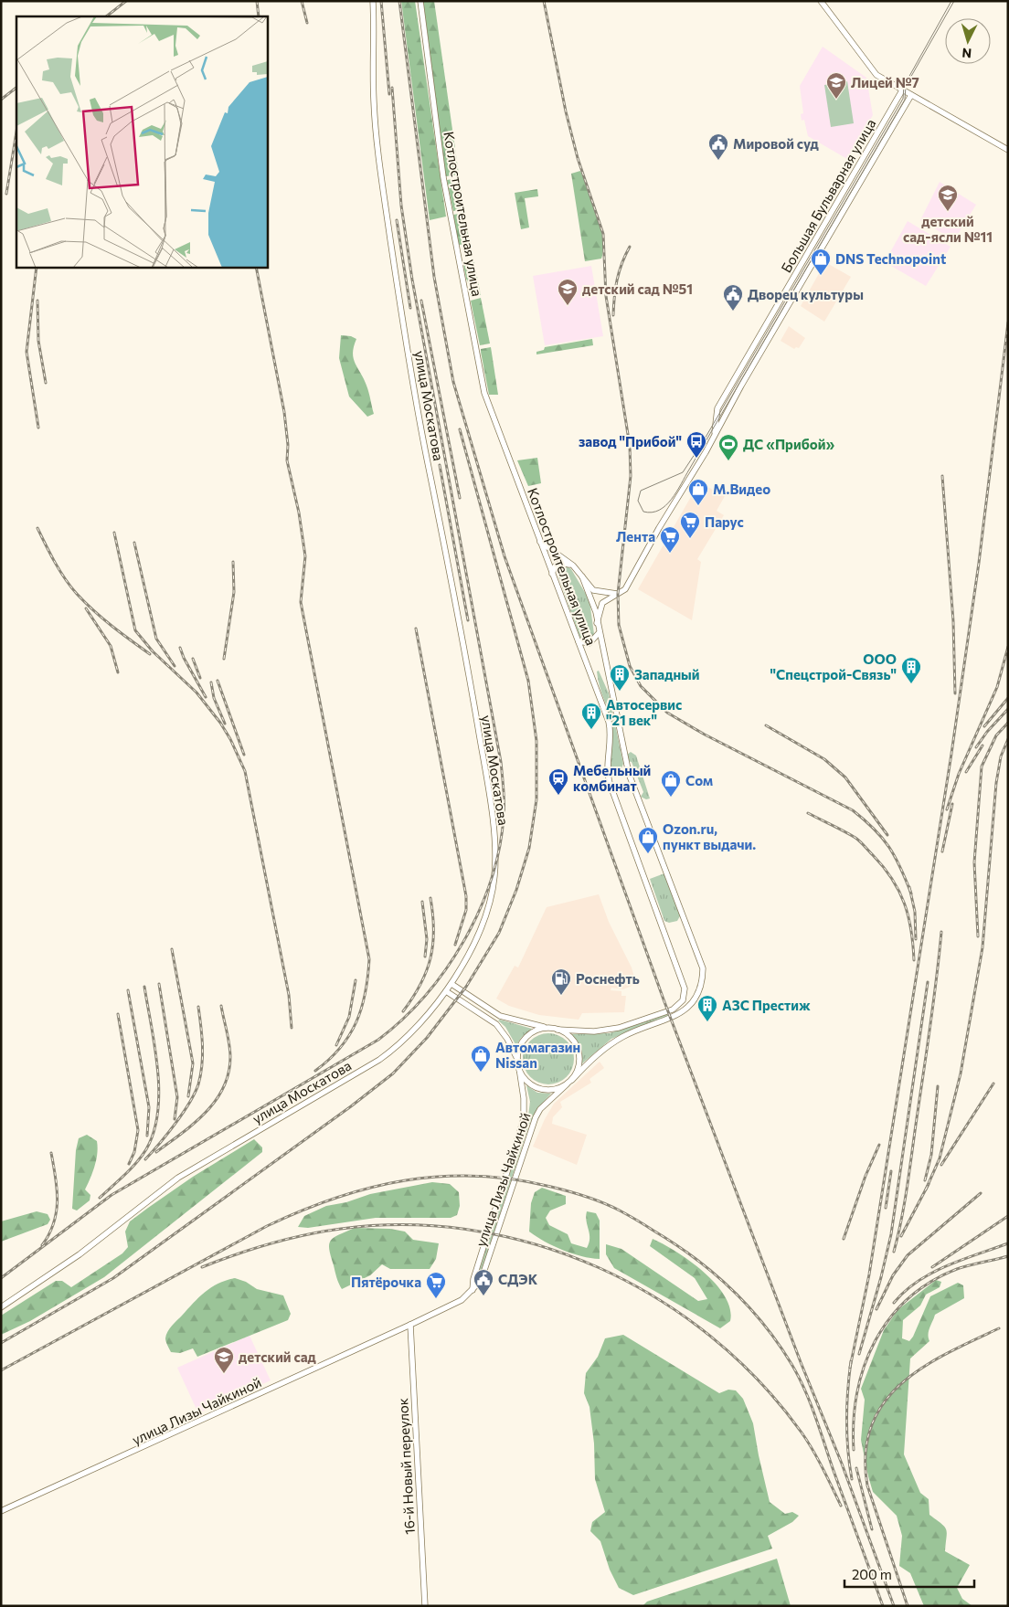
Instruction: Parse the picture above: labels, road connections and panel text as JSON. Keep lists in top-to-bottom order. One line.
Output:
{"streets":{"main road":["Большая Бульварная улица","Котлостроительная улица","улица Москатова","улица Лизы Чайкиной","16-й Новый переулок"]},"crossings":[["Котлостроительная улица","улица Лизы Чайкиной"],["улица Лизы Чайкиной","16-й Новый переулок"]],"places":{"school or university":["Лицей №7","детский сад-ясли №11","детский сад №51","детский сад"],"public building":["Мировой суд","Дворец культуры","СДЭК"],"shop":["DNS Technopoint","М.Видео","Сом","Ozon.ru, пункт выдачи.","Автомагазин Nissan"],"bus stop":["завод \"Прибой\""],"sports":["ДC «Прибой»"],"supermarket":["Парус","Лента","Пятёрочка"],"building":["ООО \"Спецстрой-Связь\"","Западный","Автосервис \"21 век\"","АЗС Престиж"],"station":["Мебельный комбинат"],"fuel station":["Роснефть"]},"scale_bar":"200 m","north":"bottom"}
